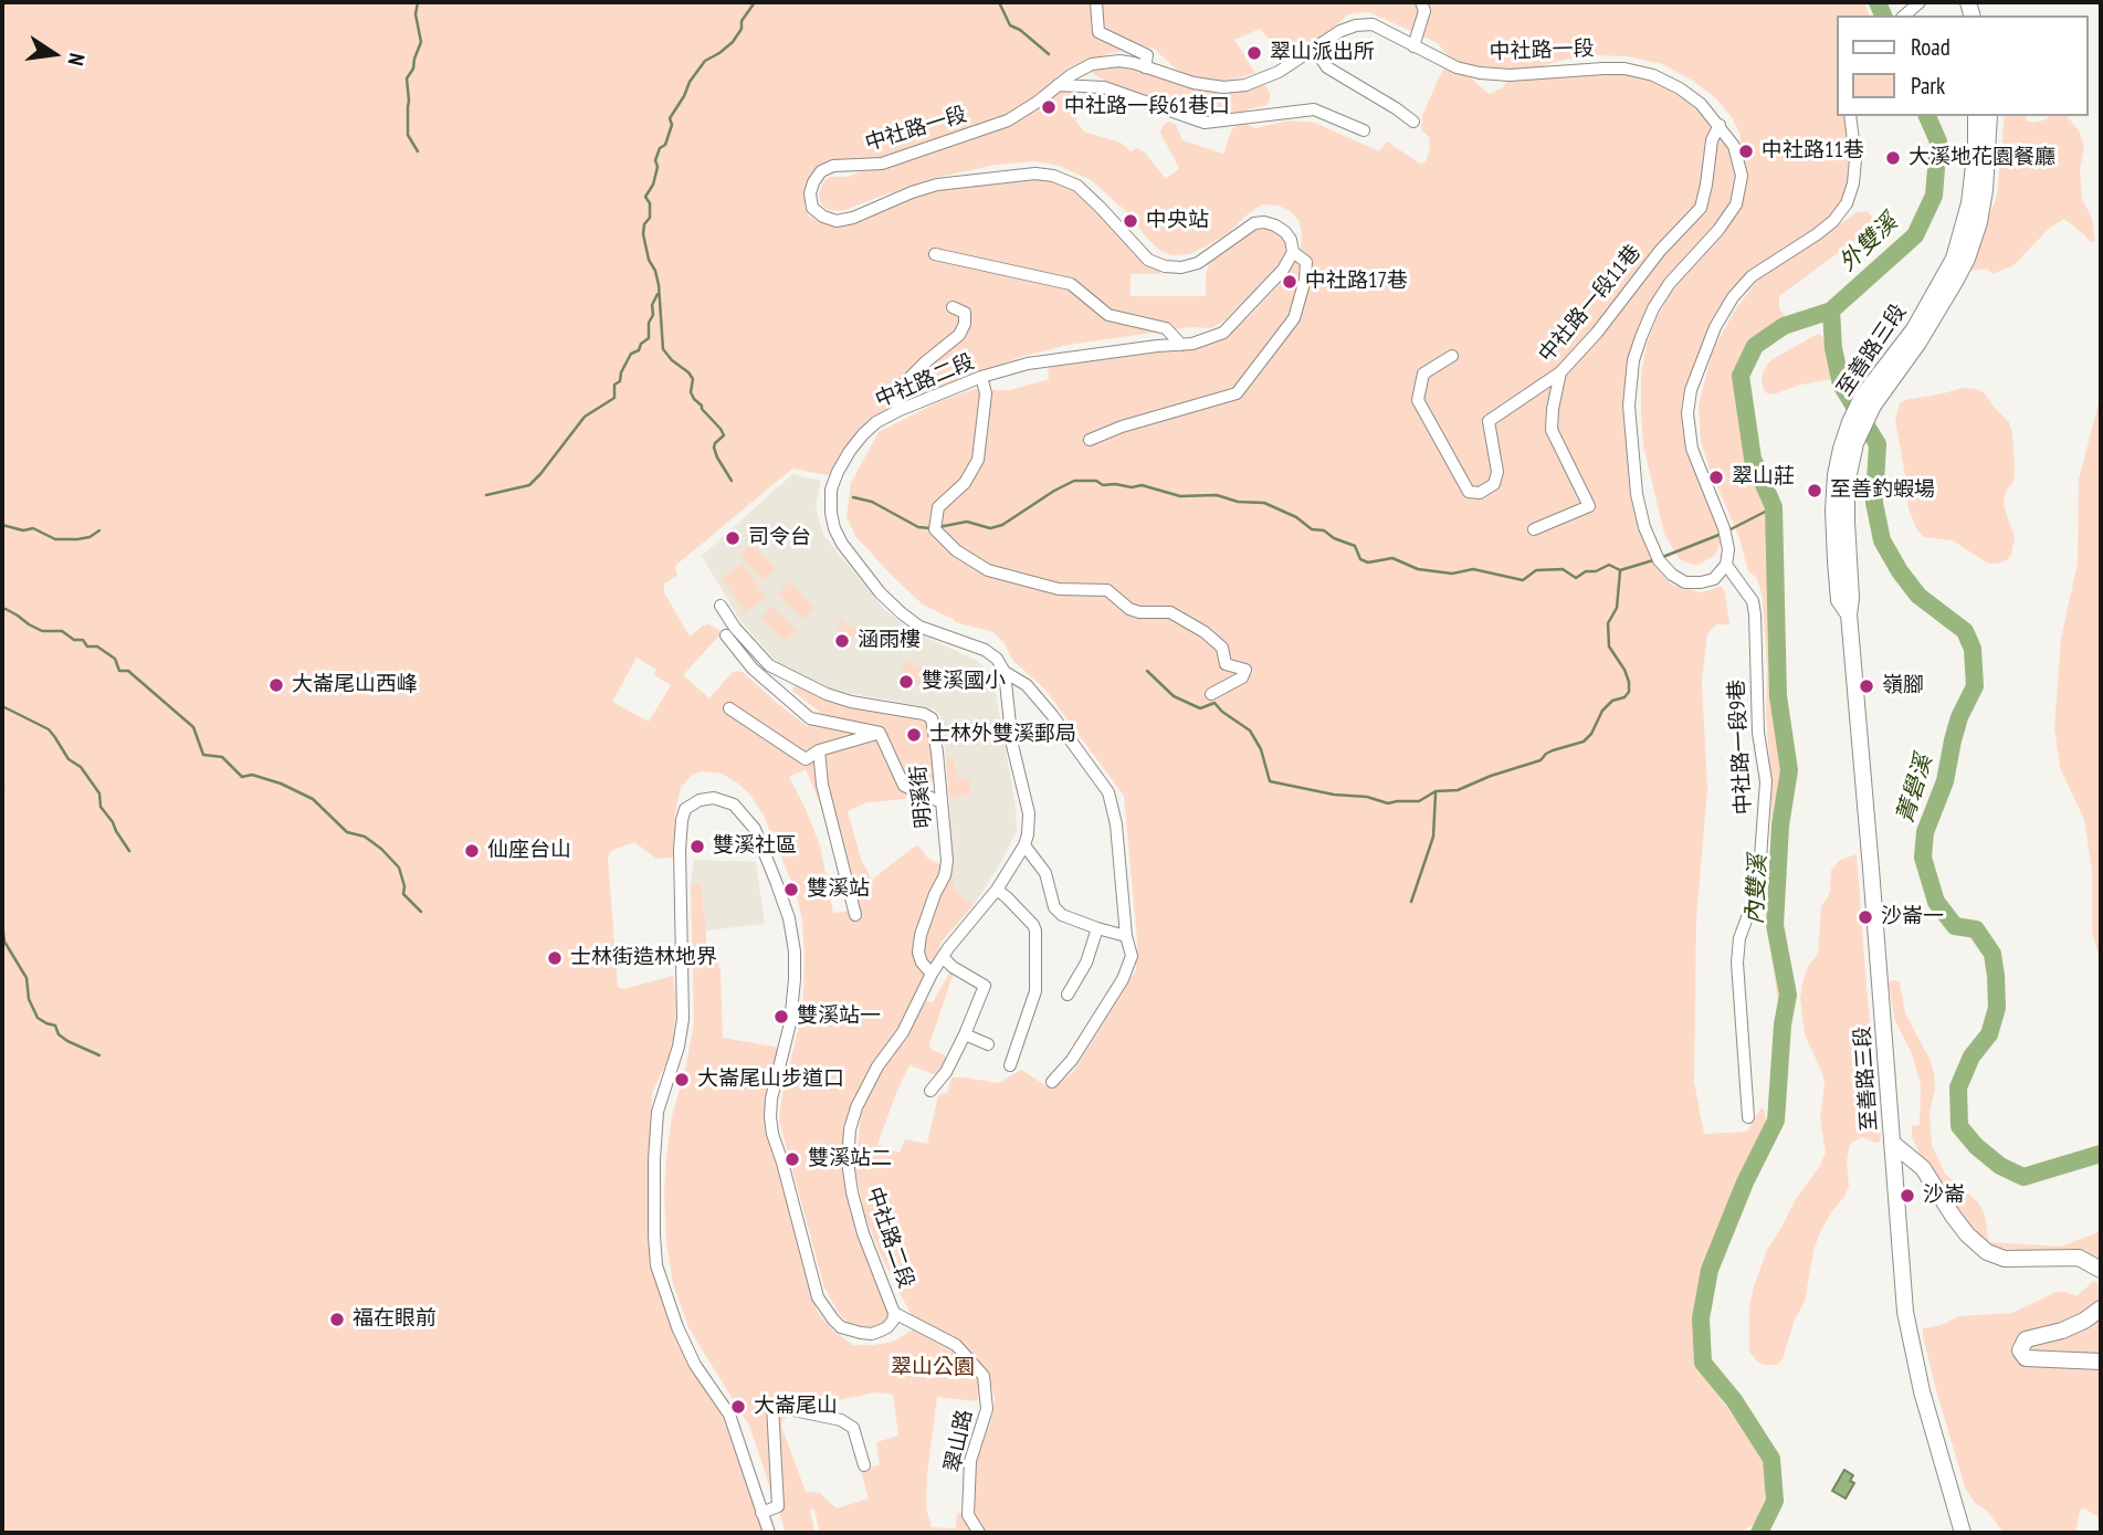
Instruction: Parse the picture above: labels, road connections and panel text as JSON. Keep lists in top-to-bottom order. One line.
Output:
{"streets":{"street":["中社路一段","中社路一段11巷","至善路三段","中社路二段","中社路一段9巷","明溪街","翠山路"]},"crossings":[["中社路一段","中社路一段11巷"],["中社路一段","中社路二段"],["中社路一段","中社路一段9巷"],["中社路二段","明溪街"],["中社路二段","翠山路"]],"water":["外雙溪","菁礐溪","內雙溪"],"parks":["翠山公園"],"places":["翠山派出所","中社路一段61巷口","中社路11巷","大溪地花園餐廳","中央站","中社路17巷","翠山莊","至善釣蝦場","司令台","涵雨樓","雙溪國小","大崙尾山西峰","嶺腳","士林外雙溪郵局","雙溪社區","仙座台山","雙溪站","沙崙一","士林街造林地界","雙溪站一","大崙尾山步道口","雙溪站二","沙崙","福在眼前","大崙尾山"],"legend":["Road","Park"],"north":"right"}
